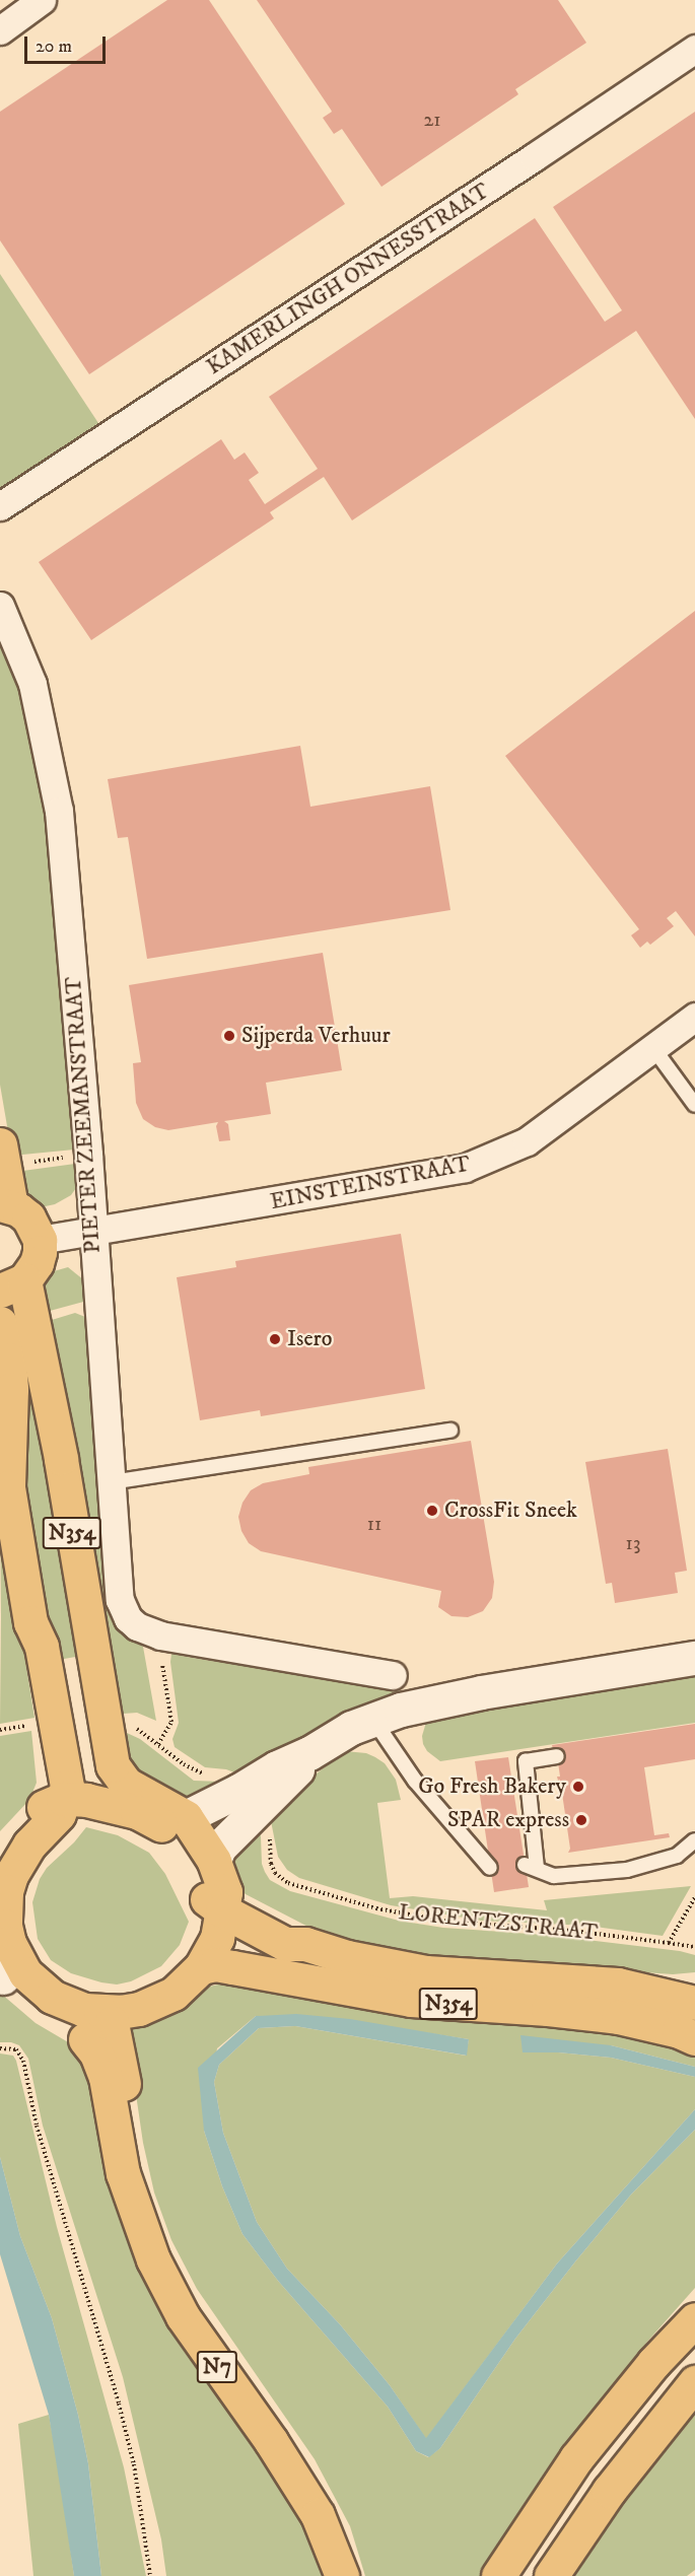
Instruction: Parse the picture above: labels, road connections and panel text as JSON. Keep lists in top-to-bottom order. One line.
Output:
{"streets":{"main road":["N354","N7"],"street":["KAMERLINGH ONNESSTRAAT","PIETER ZEEMANSTRAAT","EINSTEINSTRAAT"],"path":["LORENTZSTRAAT"]},"crossings":[["PIETER ZEEMANSTRAAT","EINSTEINSTRAAT"],["EINSTEINSTRAAT","N354"],["N354","N7"]],"places":["Sijperda Verhuur","Isero","CrossFit Sneek","Go Fresh Bakery","SPAR express"],"house_numbers":["21","11","13"],"scale_bar":"20 m"}
